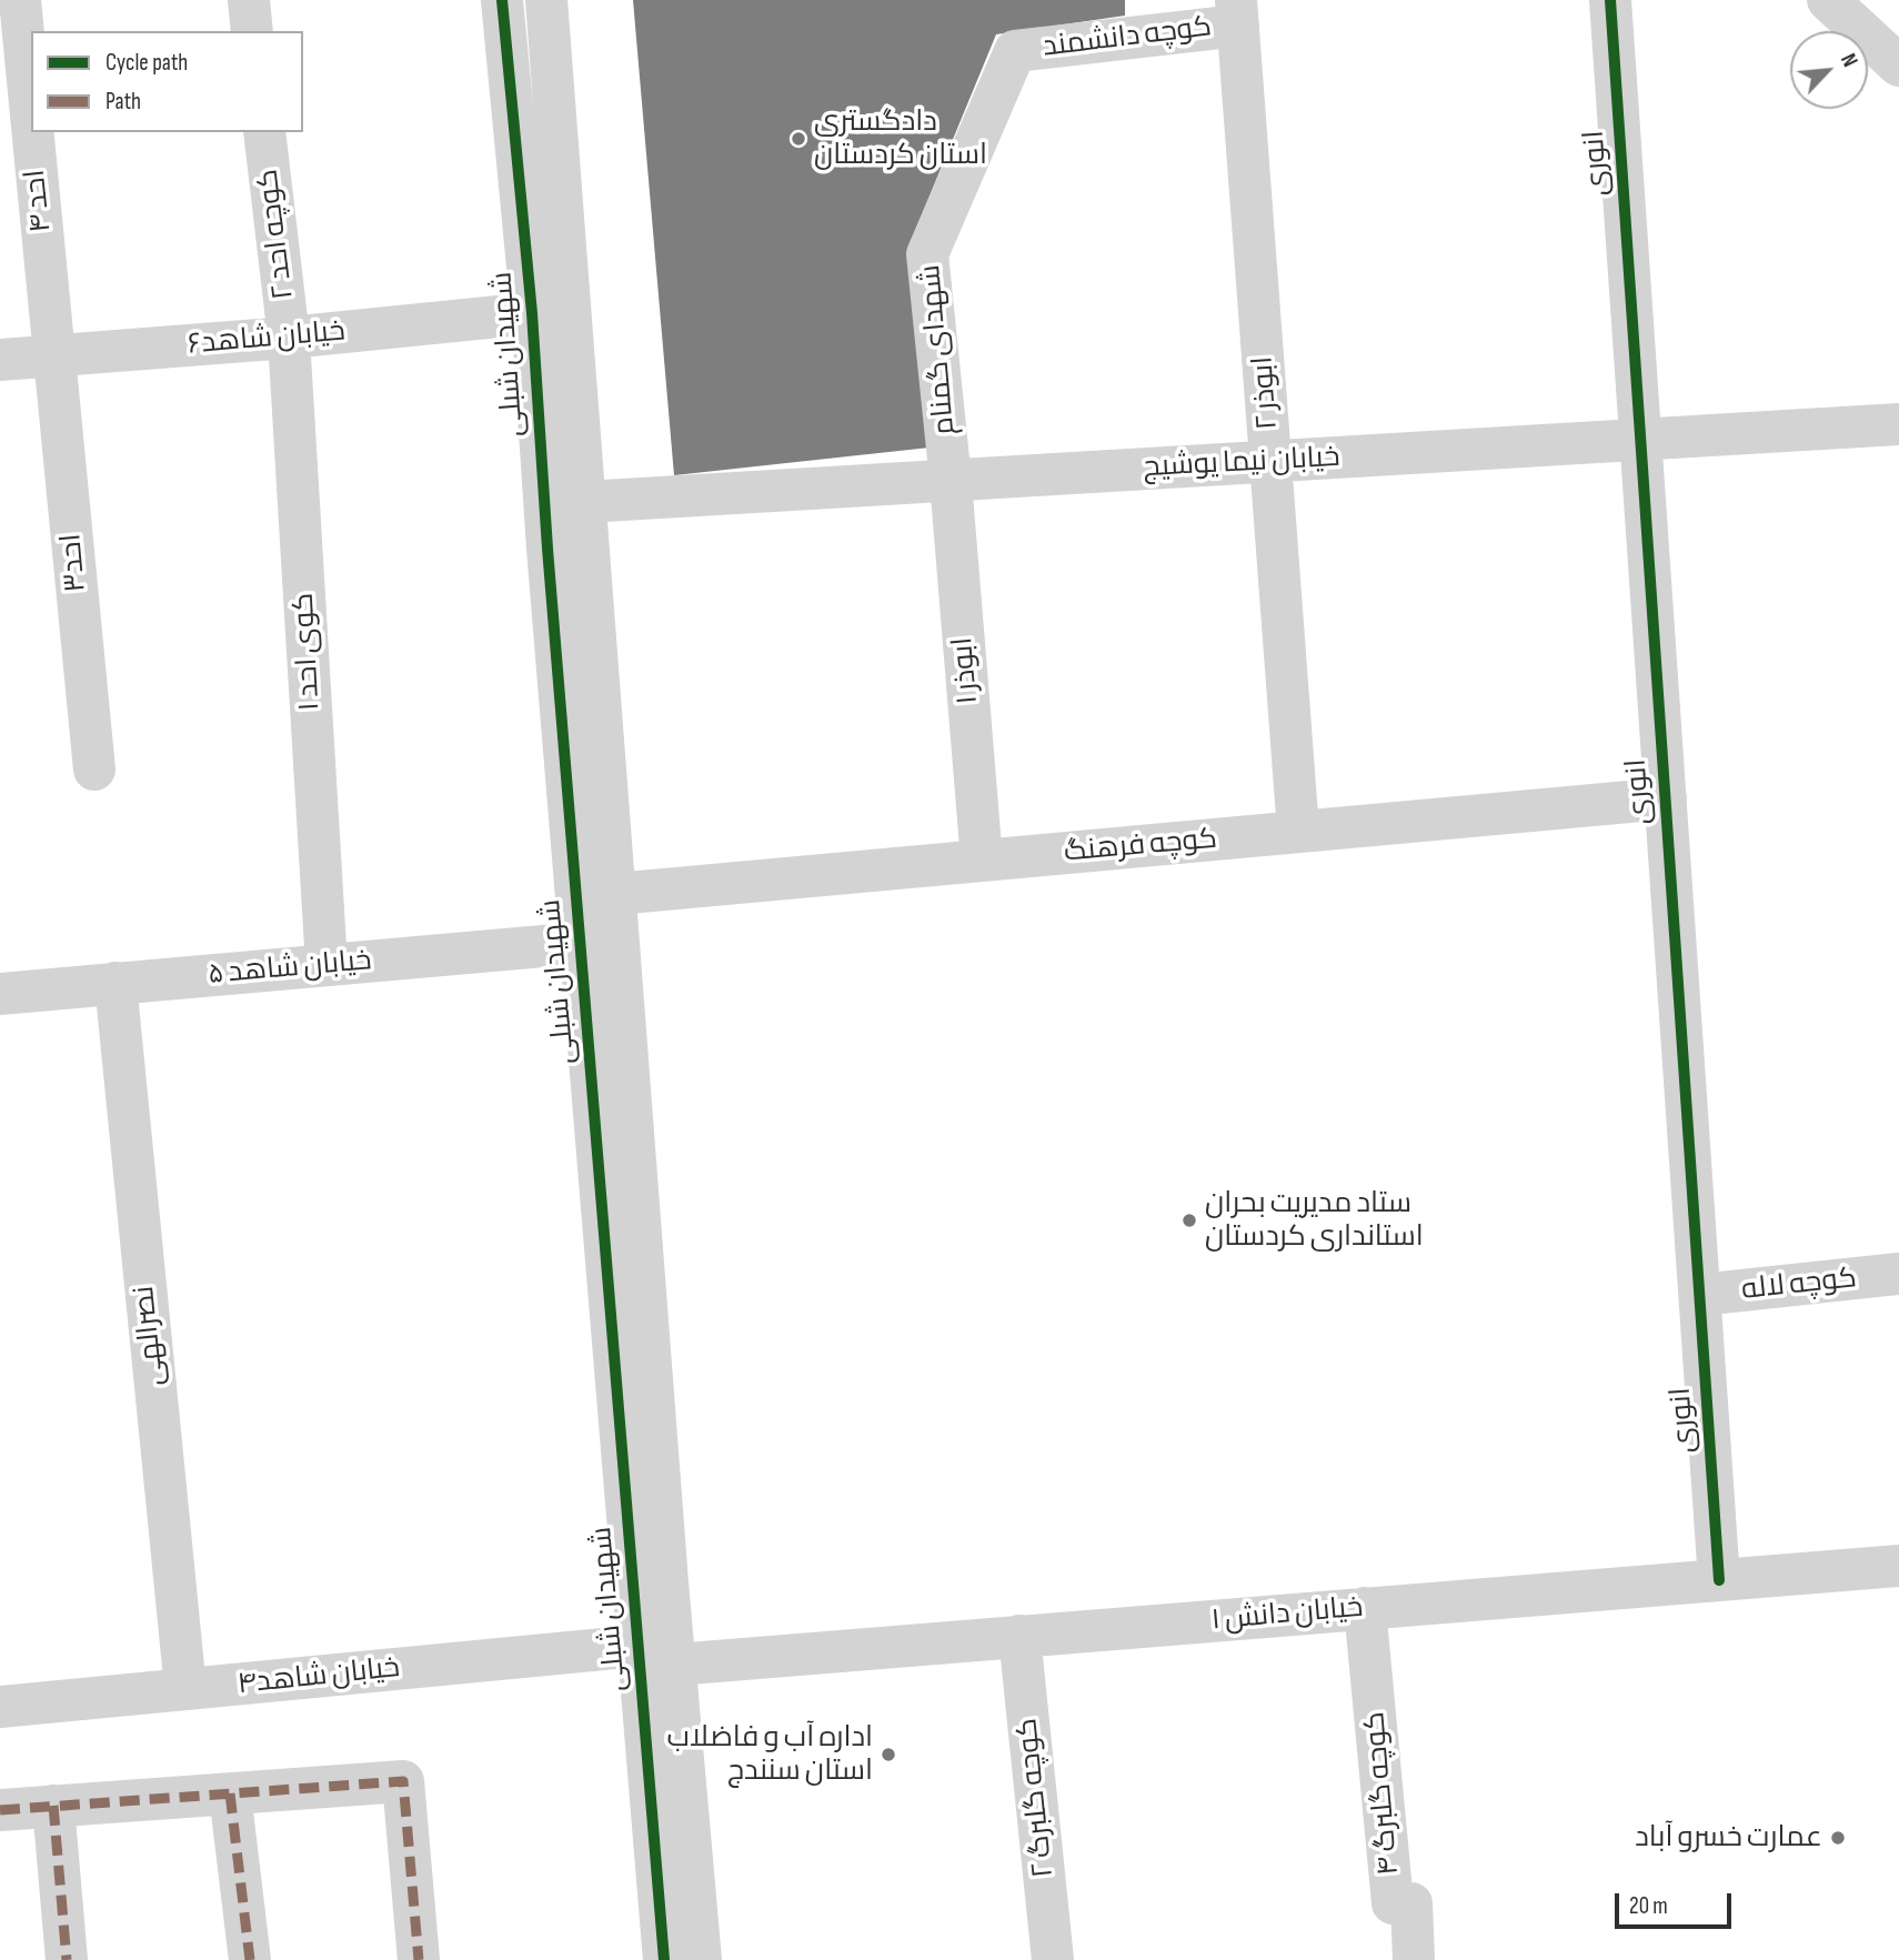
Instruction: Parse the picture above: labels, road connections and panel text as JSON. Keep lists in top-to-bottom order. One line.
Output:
{"streets":{"street":["کوچه دانشمند","انوری","احد ۴","کوچه احد ۲","خیابان شاهد۶","شهدای گمنام","شهیدان شبلی","ابوذر ۲","خیابان نیما یوشیج","احد۳","کوی احد ۱","ابوذر ۱","کوچه فرهنگ","خیابان شاهد ۵","کوچه لاله","نصرالهی","خیابان دانش ۱","خیابان شاهد۴","کوچه گلبرگ ۴","کوچه گلبرگ ۲"]},"crossings":[["کوچه دانشمند","شهدای گمنام"],["کوچه دانشمند","ابوذر ۲"],["انوری","خیابان نیما یوشیج"],["انوری","کوچه فرهنگ"],["انوری","کوچه لاله"],["انوری","خیابان دانش ۱"],["احد ۴","خیابان شاهد۶"],["احد ۴","احد۳"],["کوچه احد ۲","خیابان شاهد۶"],["کوچه احد ۲","کوی احد ۱"],["خیابان شاهد۶","شهیدان شبلی"],["خیابان شاهد۶","احد۳"],["خیابان شاهد۶","کوی احد ۱"],["شهدای گمنام","خیابان نیما یوشیج"],["شهدای گمنام","ابوذر ۱"],["شهیدان شبلی","خیابان نیما یوشیج"],["شهیدان شبلی","کوچه فرهنگ"],["شهیدان شبلی","خیابان شاهد ۵"],["شهیدان شبلی","خیابان دانش ۱"],["شهیدان شبلی","خیابان شاهد۴"],["ابوذر ۲","خیابان نیما یوشیج"],["ابوذر ۲","کوچه فرهنگ"],["خیابان نیما یوشیج","ابوذر ۱"],["کوی احد ۱","خیابان شاهد ۵"],["ابوذر ۱","کوچه فرهنگ"],["خیابان شاهد ۵","نصرالهی"],["نصرالهی","خیابان شاهد۴"],["خیابان دانش ۱","خیابان شاهد۴"],["خیابان دانش ۱","کوچه گلبرگ ۴"],["خیابان دانش ۱","کوچه گلبرگ ۲"]],"places":["دادگستری استان کردستان","ستاد مدیریت بحران استانداری کردستان","اداره آب و فاضلاب استان سنندج","عمارت خسرو آباد"],"legend":["Cycle path","Path"],"scale_bar":"20 m","north":"top right"}
